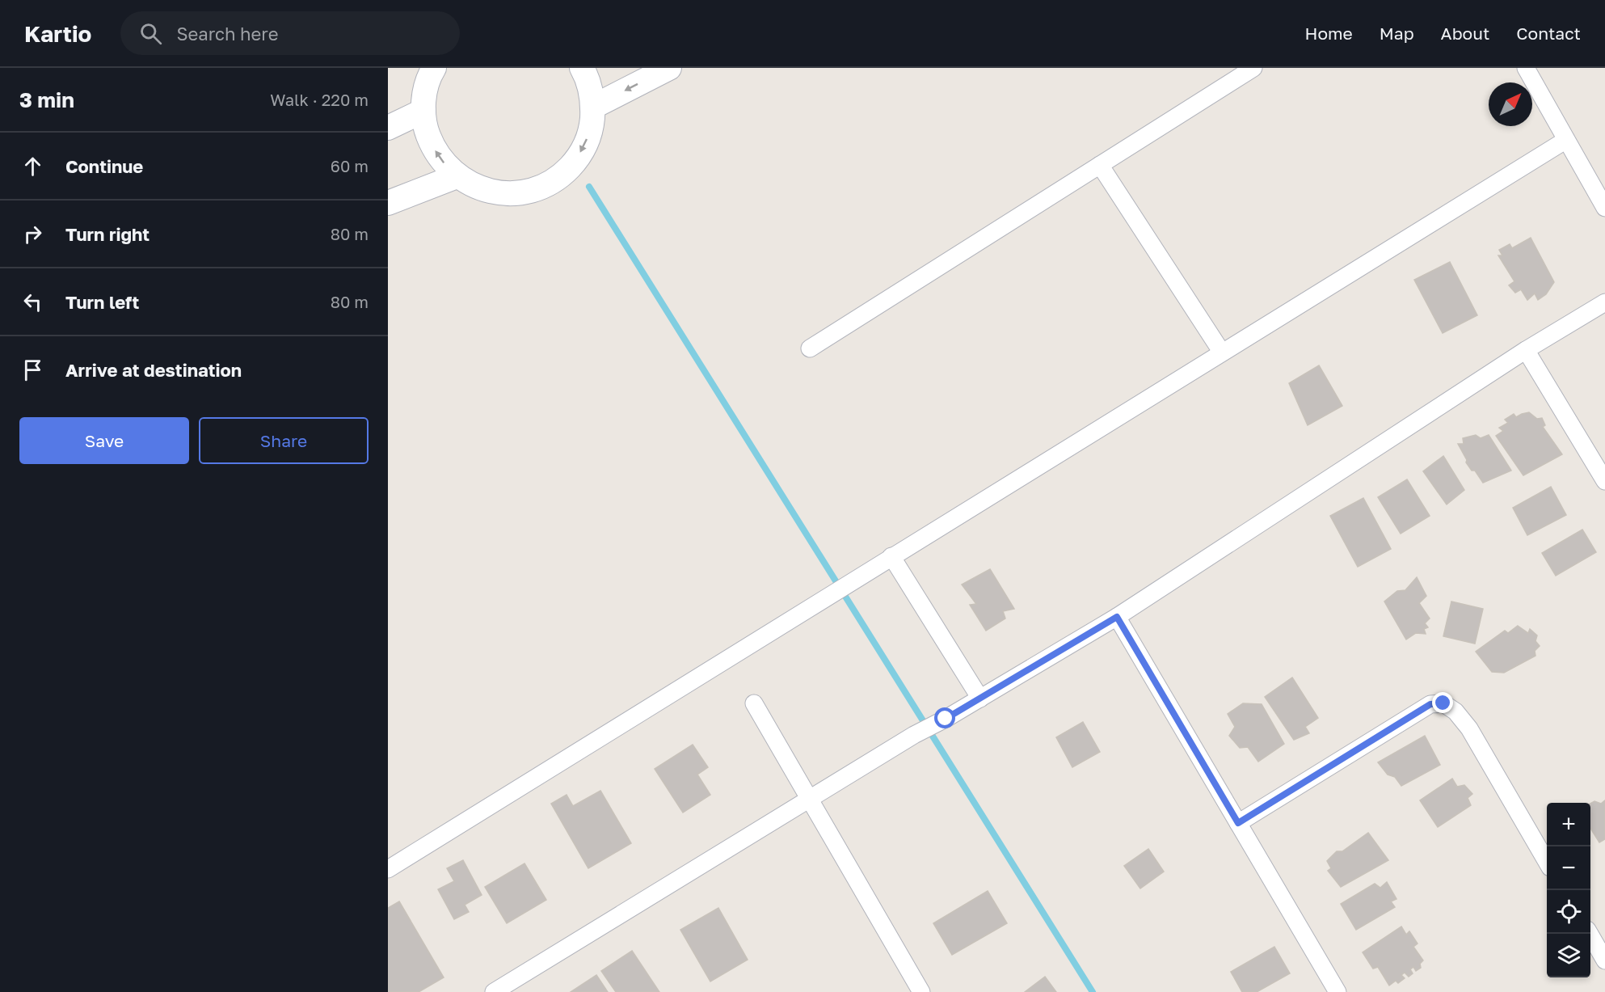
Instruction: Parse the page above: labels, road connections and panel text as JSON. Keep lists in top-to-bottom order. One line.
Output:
{"north":"top right","page":{"header":"Kartio","search":"Search here","nav":["Home","Map","About","Contact"],"heading":["3 min","Walk · 220 m"],"list":[["Continue","60 m"],["Turn right","80 m"],["Turn left","80 m"],"Arrive at destination"],"buttons":["Save","Share"],"map_buttons":["+","−"]}}
